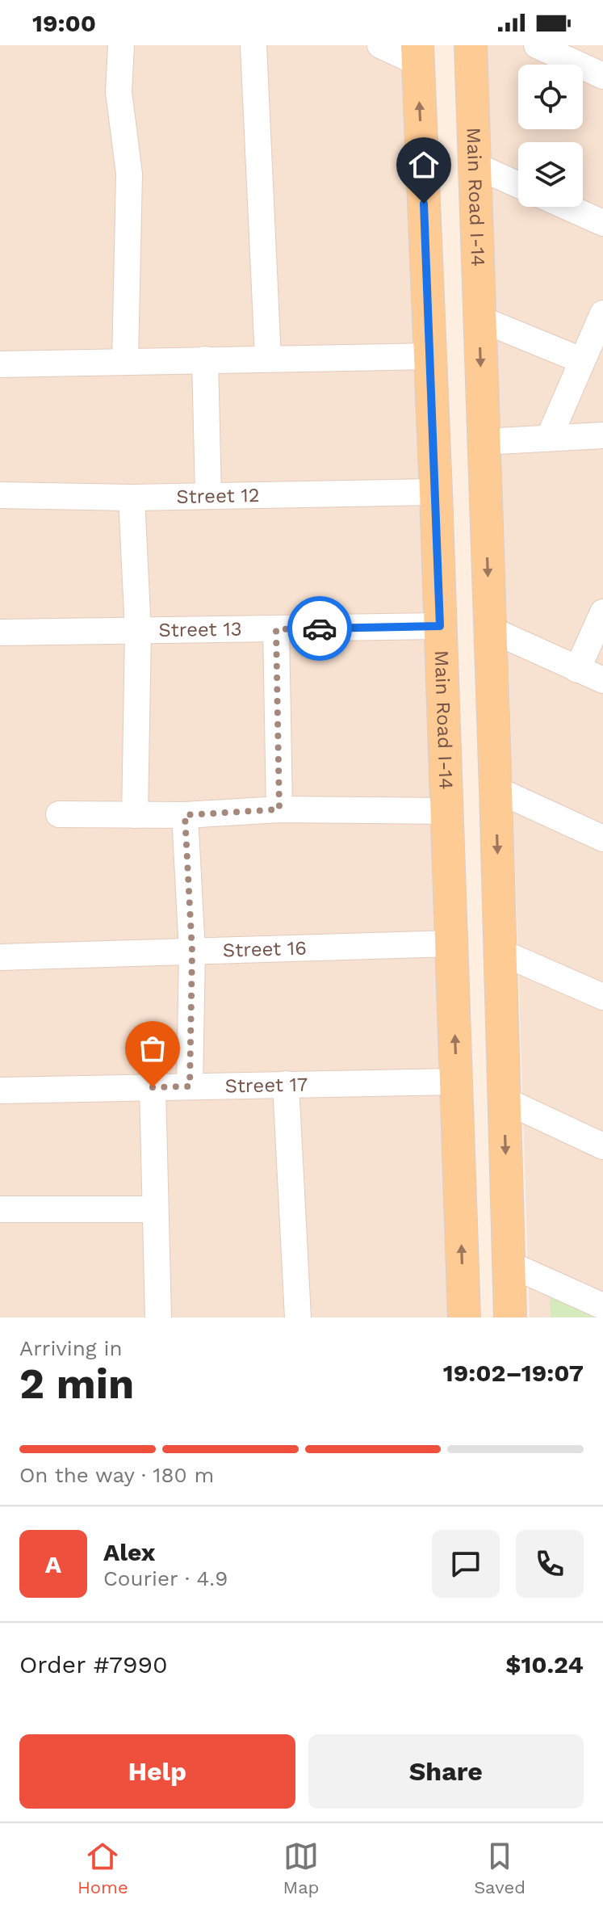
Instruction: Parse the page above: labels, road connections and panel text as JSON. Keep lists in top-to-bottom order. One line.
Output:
{"streets":{"main road":["Main Road I-14"],"street":["Street 12","Street 13","Street 16","Street 17"]},"crossings":[["Main Road I-14","Street 12"],["Main Road I-14","Street 13"],["Main Road I-14","Street 16"],["Main Road I-14","Street 17"]],"page":{"status":"19:00","heading":["2 min","Arriving in","19:02–19:07"],"panel":["Alex","Courier · 4.9","Order #7990","$10.24"],"bar":"On the way · 180 m","round":"A","buttons":["Help","Share"],"tabs":["Home","Map","Saved"]}}
